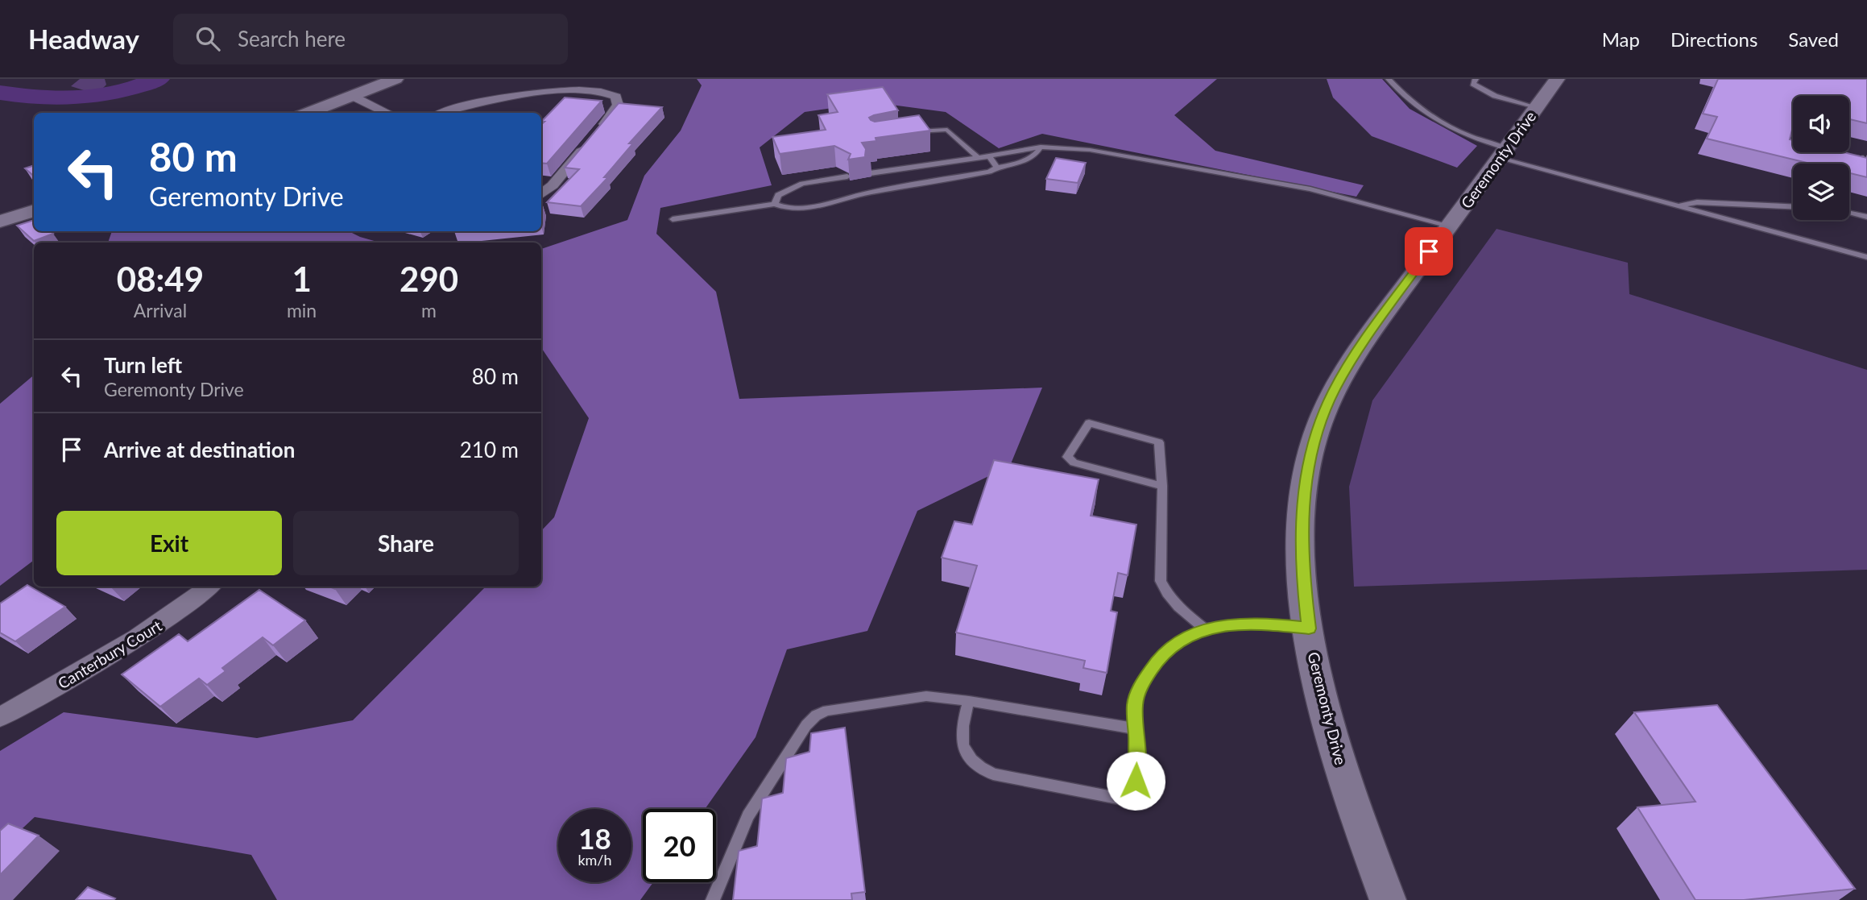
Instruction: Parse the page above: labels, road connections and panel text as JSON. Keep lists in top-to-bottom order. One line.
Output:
{"streets":{"street":["Geremonty Drive","Canterbury Court"]},"page":{"header":"Headway","search":"Search here","nav":["Map","Directions","Saved"],"turn":["80 m","Geremonty Drive"],"eta":["08:49","Arrival","1","min","290","m"],"list":[{"name":"Turn left","note":"Geremonty Drive","value":"80 m"},{"name":"Arrive at destination","value":"210 m"}],"buttons":["Exit","Share"],"speed":"18 km/h","limit":"20"}}
